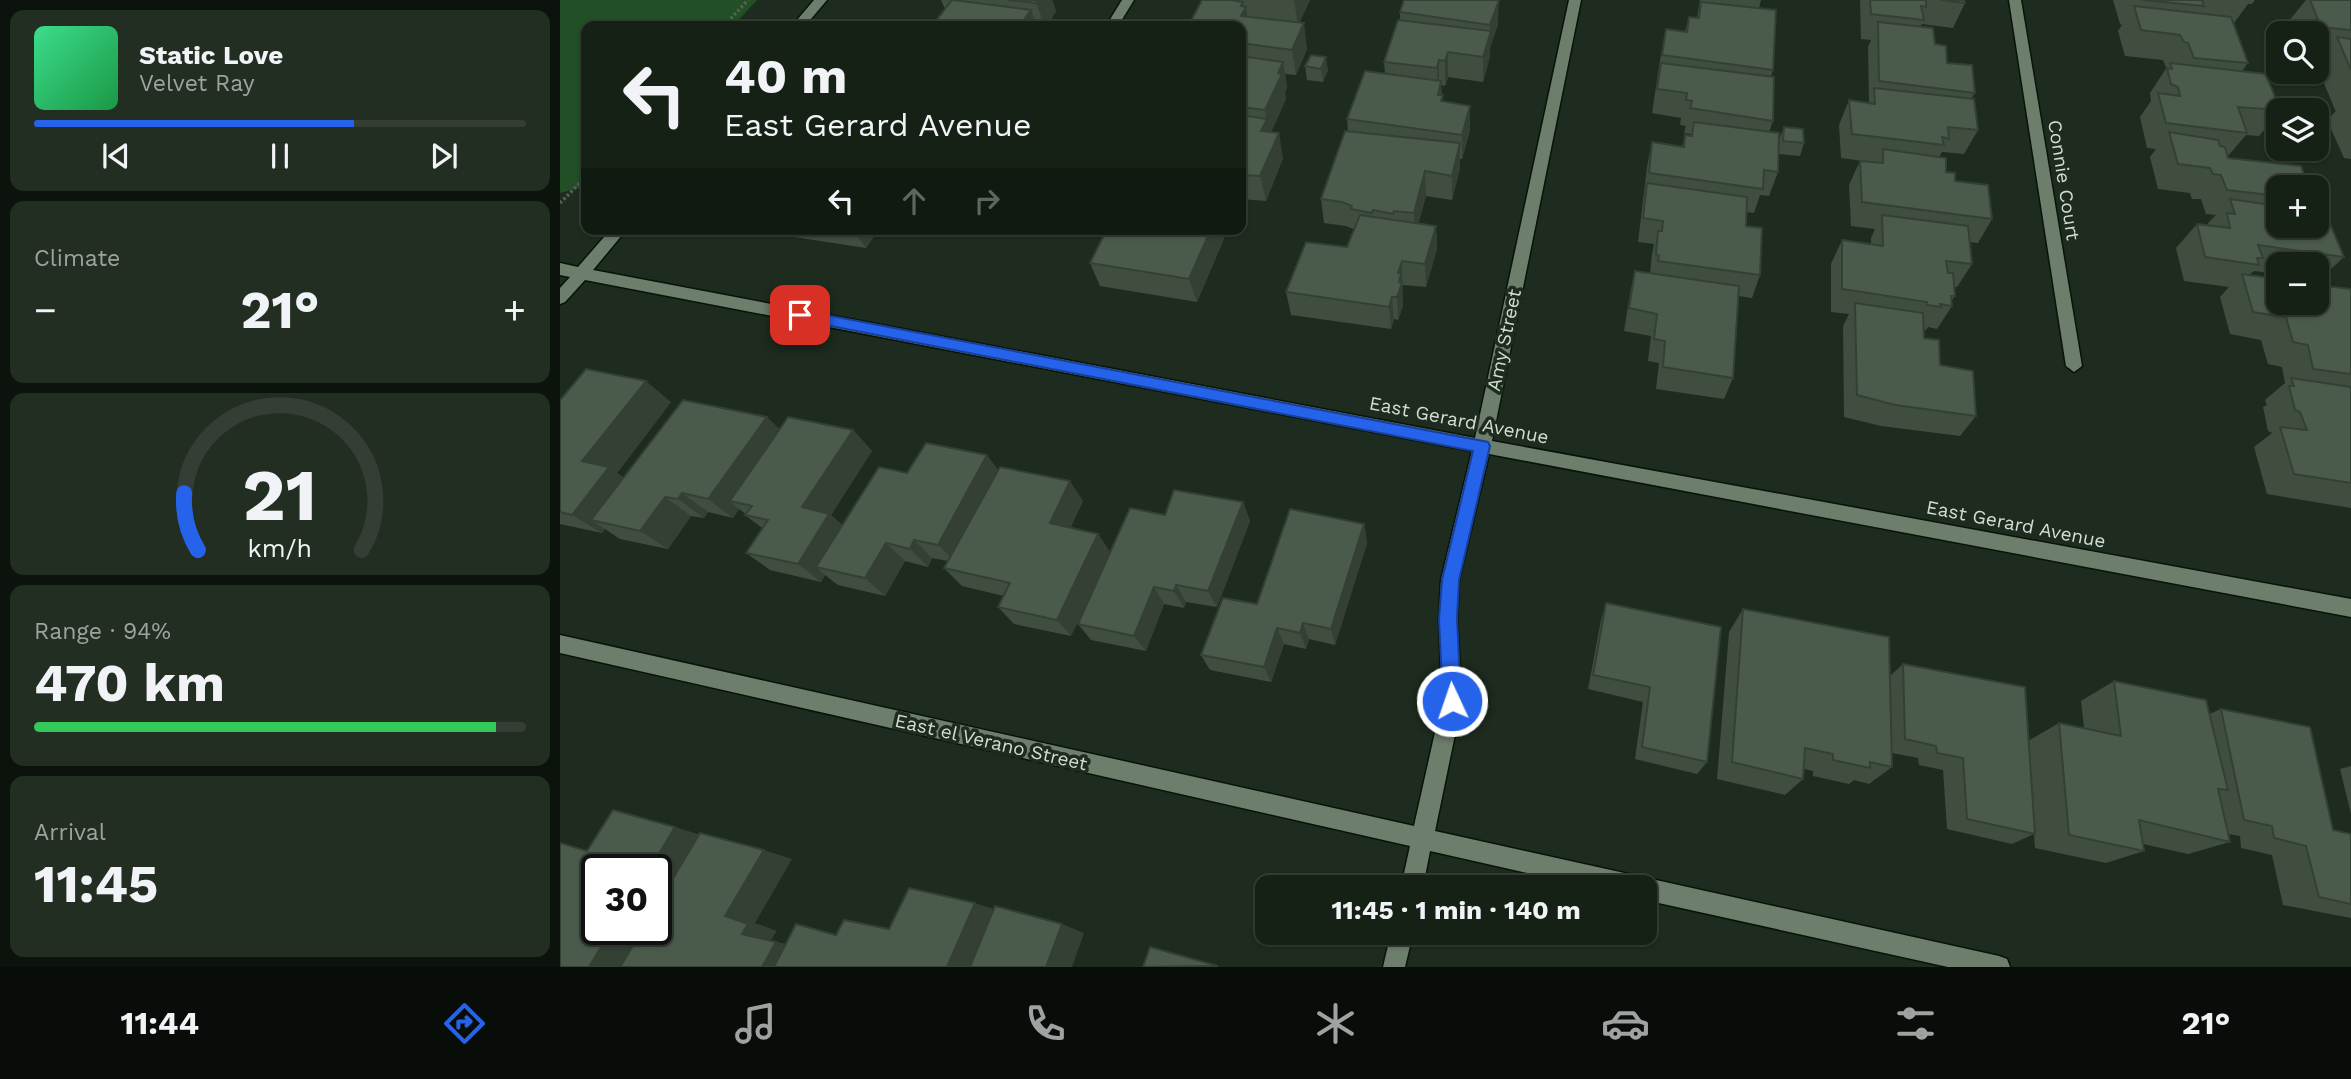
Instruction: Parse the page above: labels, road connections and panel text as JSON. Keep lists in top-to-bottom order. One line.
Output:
{"streets":{"street":["Connie Court","Amy Street","East Gerard Avenue","East el Verano Street"]},"crossings":[["Amy Street","East Gerard Avenue"],["Amy Street","East el Verano Street"]],"page":{"map_buttons":["+","−"],"turn":["40 m","East Gerard Avenue"],"song":["Static Love","Velvet Ray"],"tile":["Climate",["Range · 94%","470 km"],["Arrival","11:45"]],"heat":["−","21°","+"],"limit":"30","trip":"11:45 · 1 min · 140 m","tabs":["11:44","21°"],"gauge":["21","km/h"]}}
